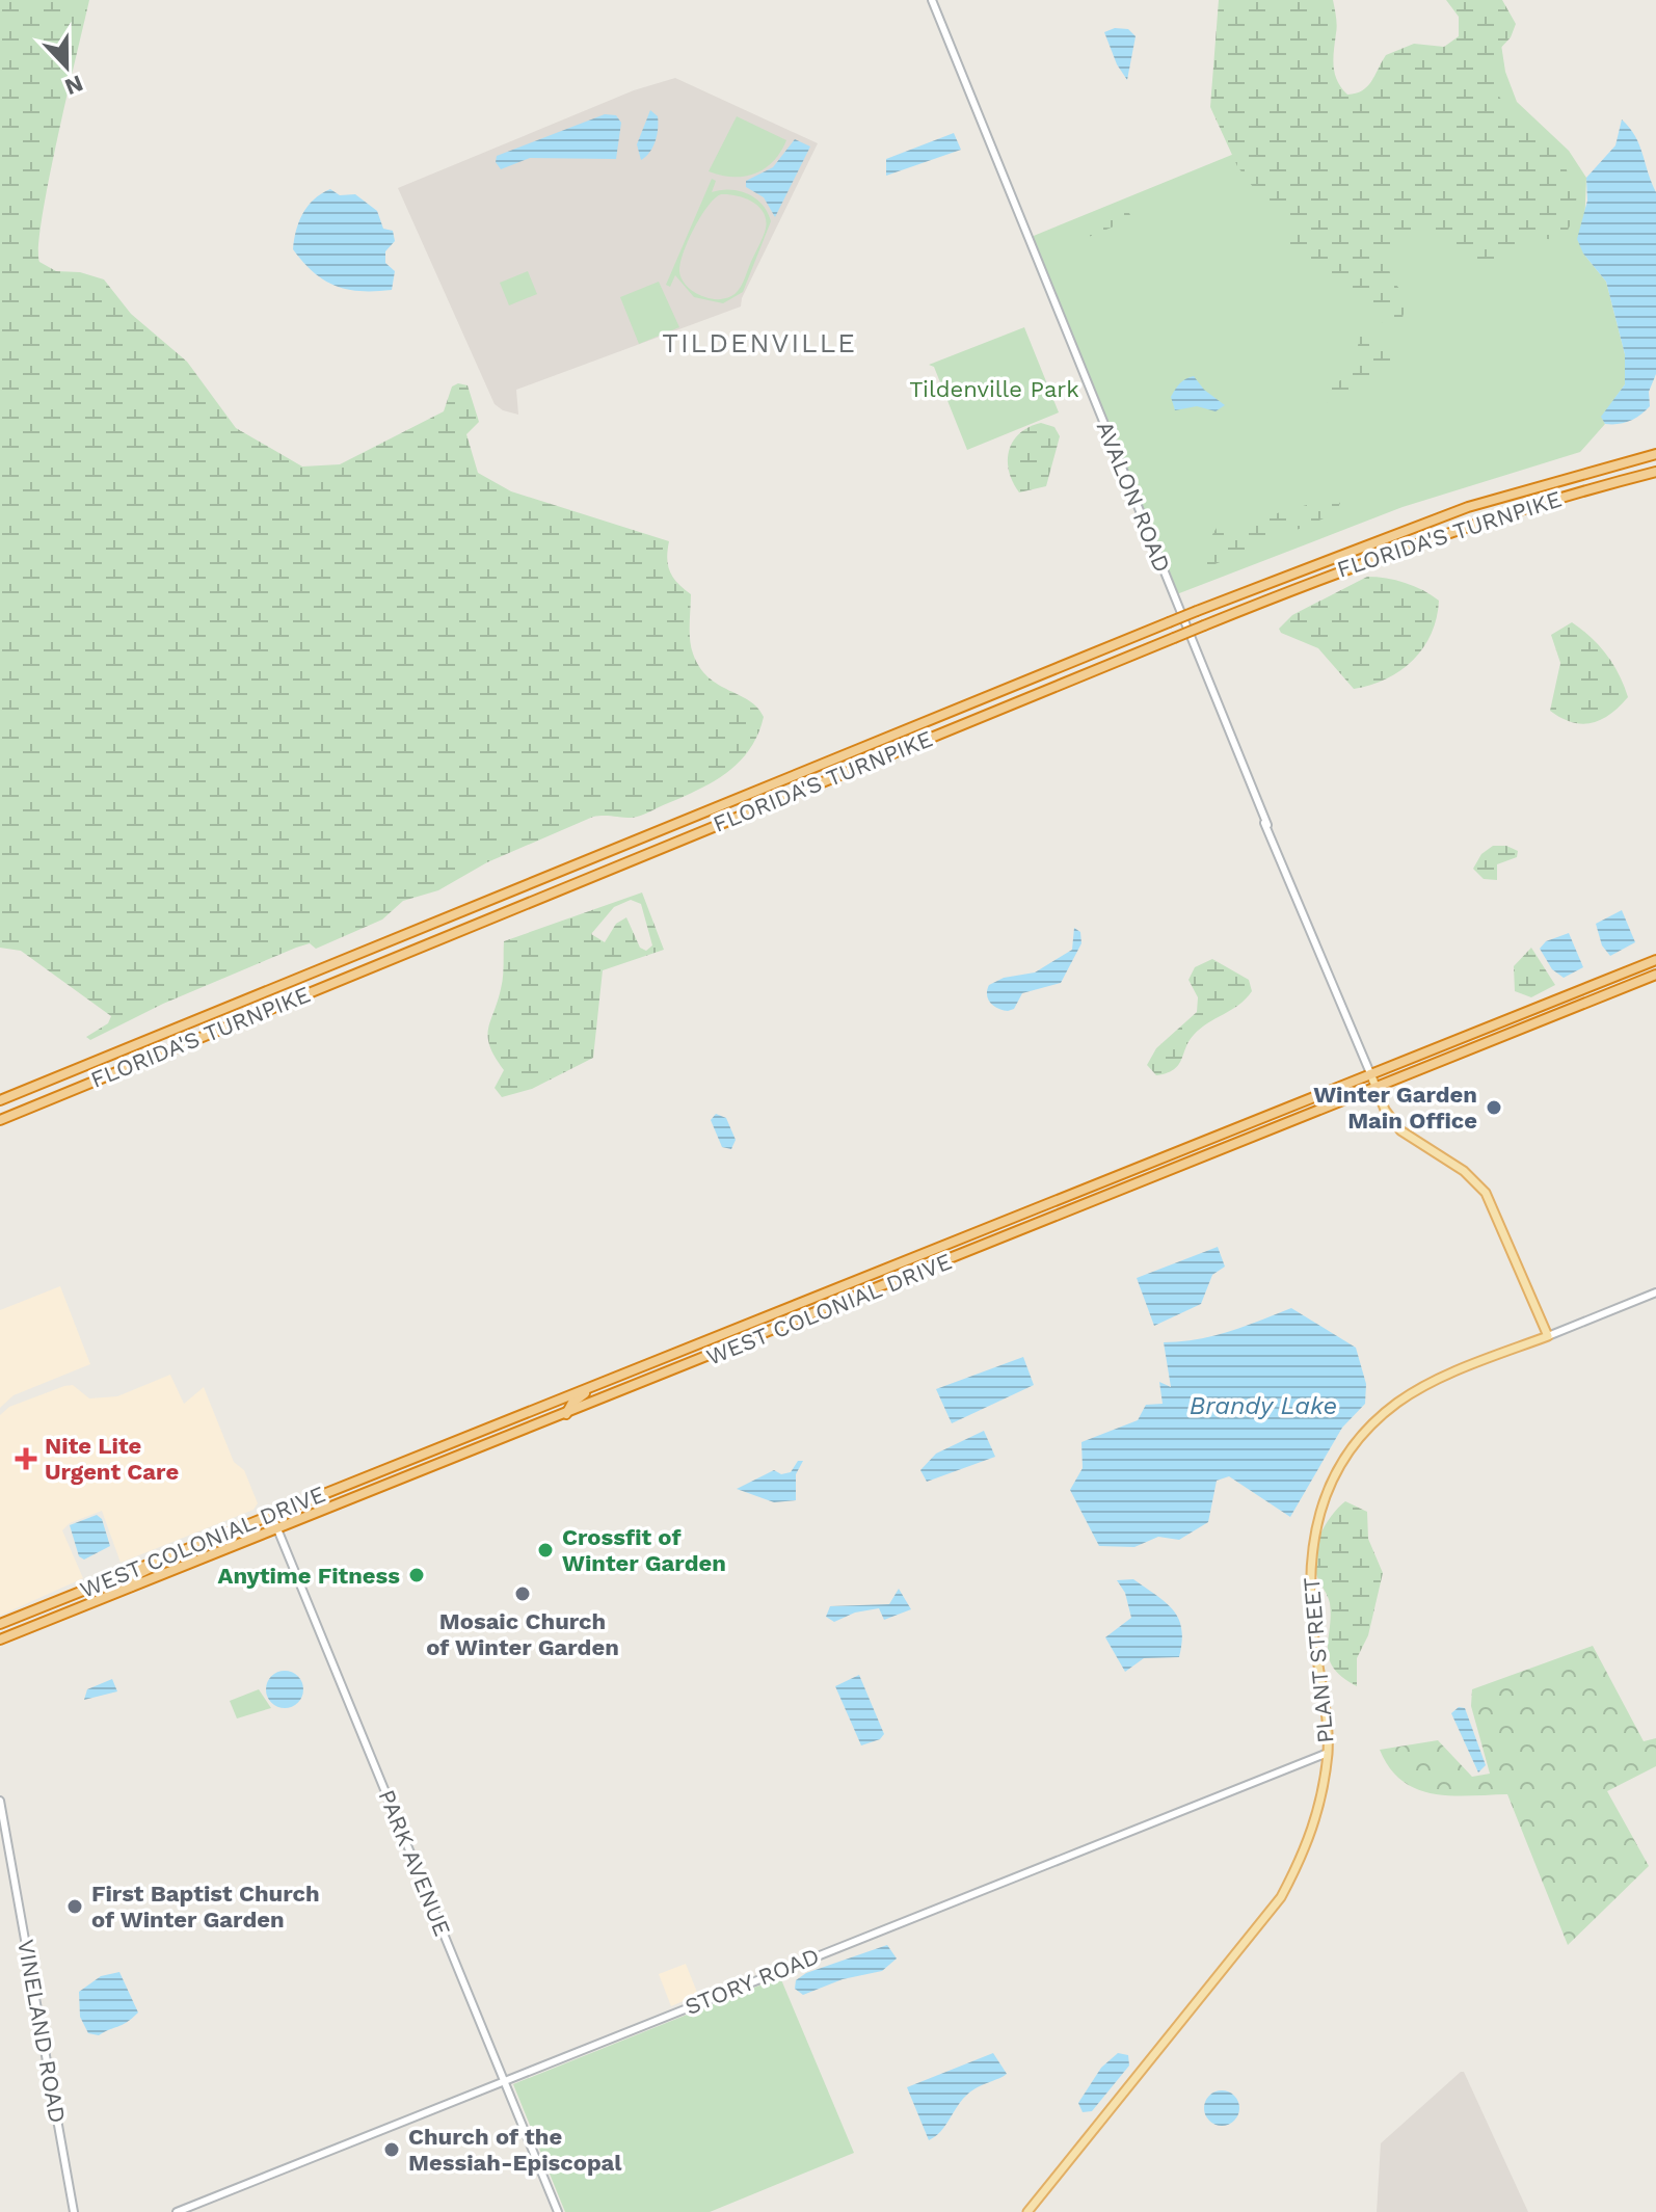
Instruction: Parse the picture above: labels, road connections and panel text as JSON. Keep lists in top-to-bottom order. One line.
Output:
{"streets":{"highway":["FLORIDA'S TURNPIKE","WEST COLONIAL DRIVE"],"main road":["AVALON ROAD","PLANT STREET"],"street":["PARK AVENUE","STORY ROAD","VINELAND ROAD"]},"crossings":[["AVALON ROAD","WEST COLONIAL DRIVE"],["AVALON ROAD","PLANT STREET"],["WEST COLONIAL DRIVE","PARK AVENUE"],["PLANT STREET","STORY ROAD"],["PARK AVENUE","STORY ROAD"]],"districts":["TILDENVILLE"],"water":["Brandy Lake"],"parks":["Tildenville Park"],"places":{"other":["Winter Garden Main Office","Crossfit of Winter Garden","Anytime Fitness","Mosaic Church of Winter Garden","First Baptist Church of Winter Garden","Church of the Messiah-Episcopal"],"health":["Nite Lite Urgent Care"]},"north":"bottom"}
